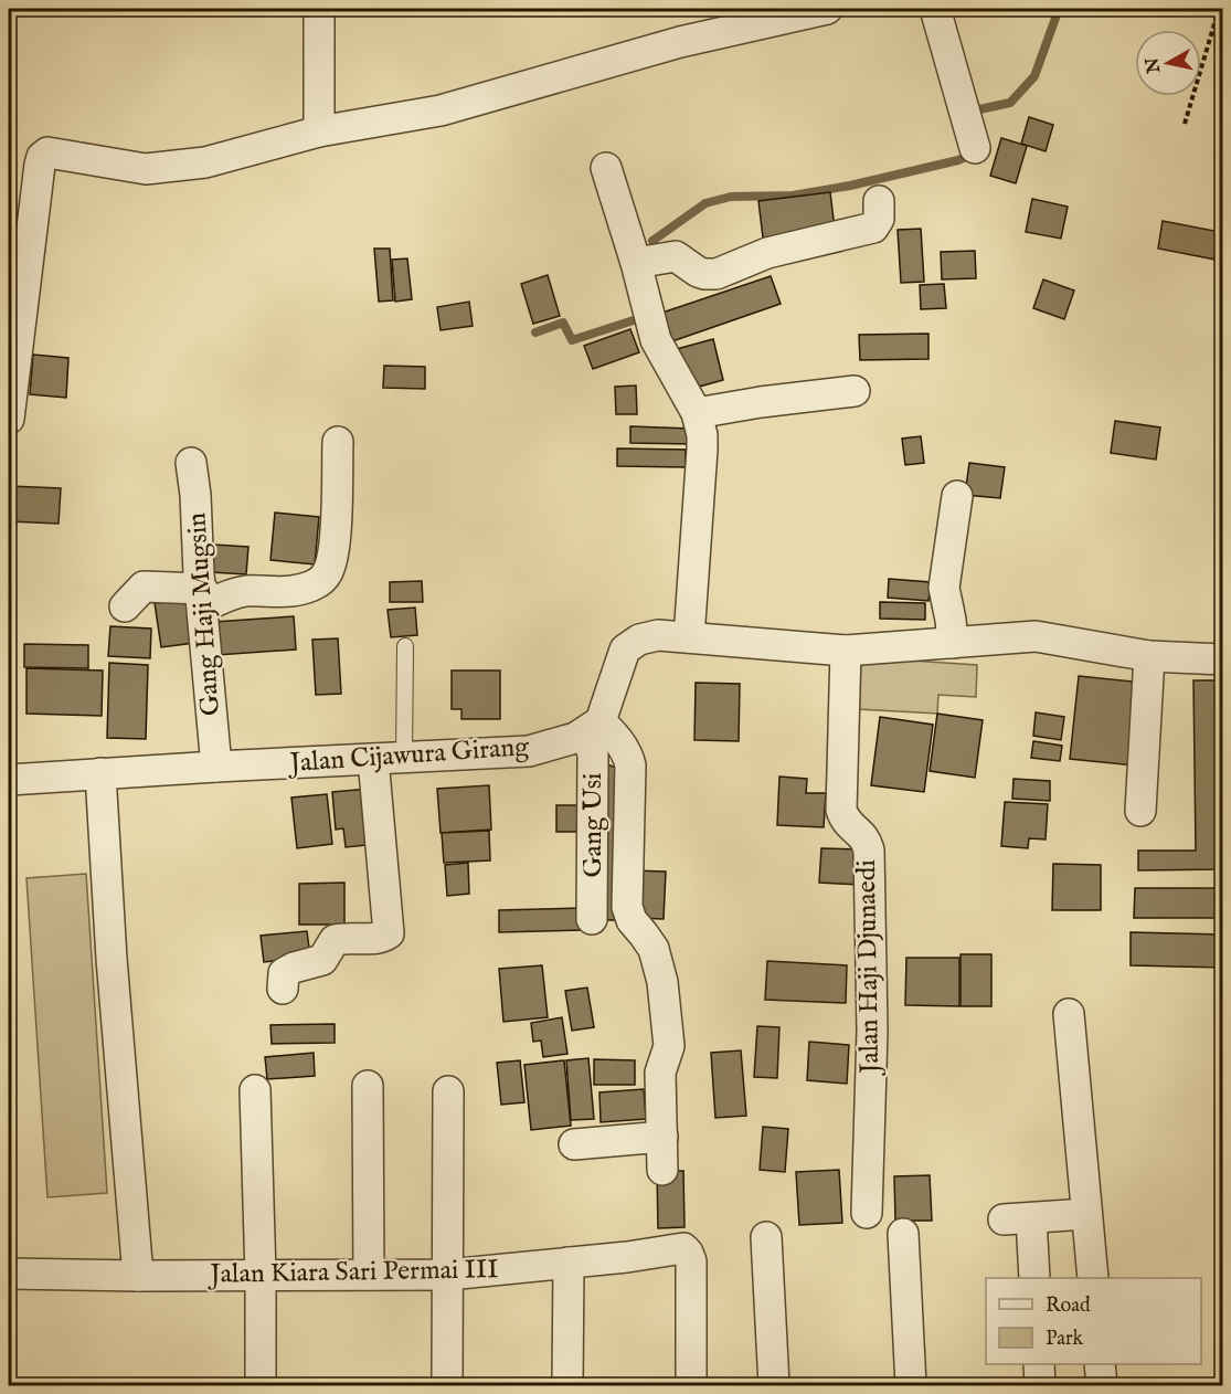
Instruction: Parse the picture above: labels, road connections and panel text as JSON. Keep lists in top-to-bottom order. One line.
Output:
{"streets":{"street":["Gang Haji Mugsin","Jalan Cijawura Girang","Gang Usi","Jalan Haji Djunaedi","Jalan Kiara Sari Permai III"]},"crossings":[["Gang Haji Mugsin","Jalan Cijawura Girang"],["Jalan Cijawura Girang","Gang Usi"]],"legend":["Road","Park"],"north":"left"}
